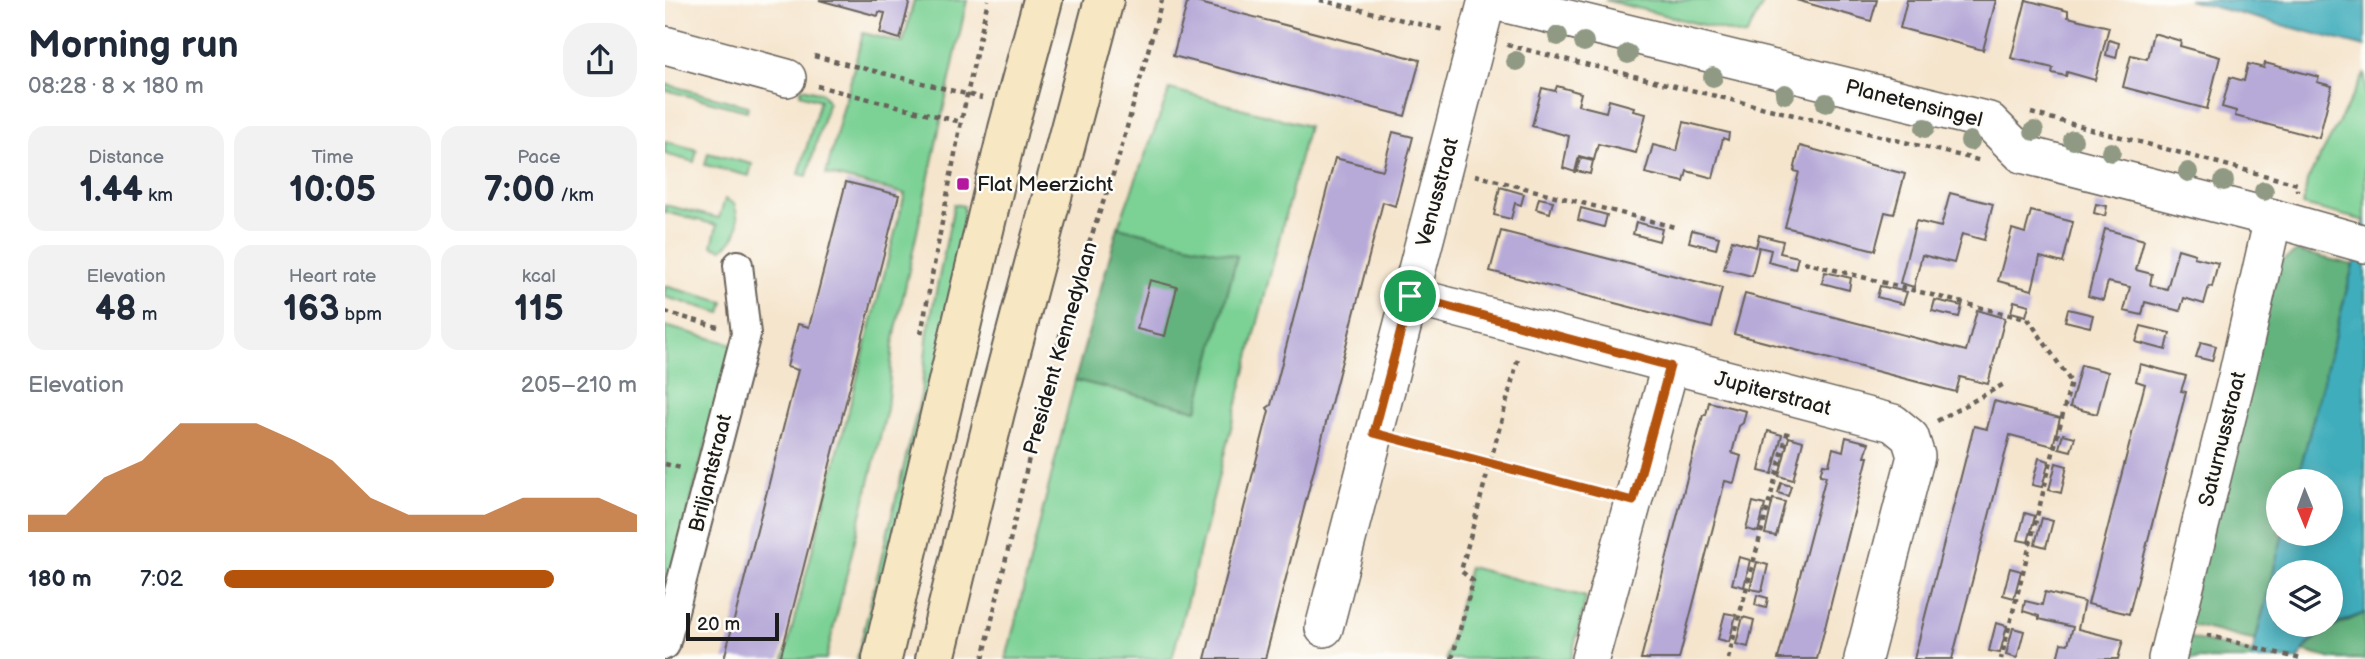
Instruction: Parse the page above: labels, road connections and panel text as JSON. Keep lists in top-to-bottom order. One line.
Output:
{"streets":{"main road":["President Kennedylaan"],"street":["Planetensingel","Venusstraat","Jupiterstraat","Saturnusstraat","Briljantstraat"]},"crossings":[["Planetensingel","Venusstraat"],["Venusstraat","Jupiterstraat"]],"places":{"transit":["Flat Meerzicht"]},"scale_bar":"20 m","north":"bottom","page":{"heading":["Morning run","08:28 · 8 × 180 m"],"stats":[["Distance","1.44 km"],["Time","10:05"],["Pace","7:00 /km"],["Elevation","48 m"],["Heart rate","163 bpm"],["kcal","115"]],"chart":["Elevation","205–210 m"],"list":[{"name":"180 m","note":"7:02"}],"scale":"20 m"}}
